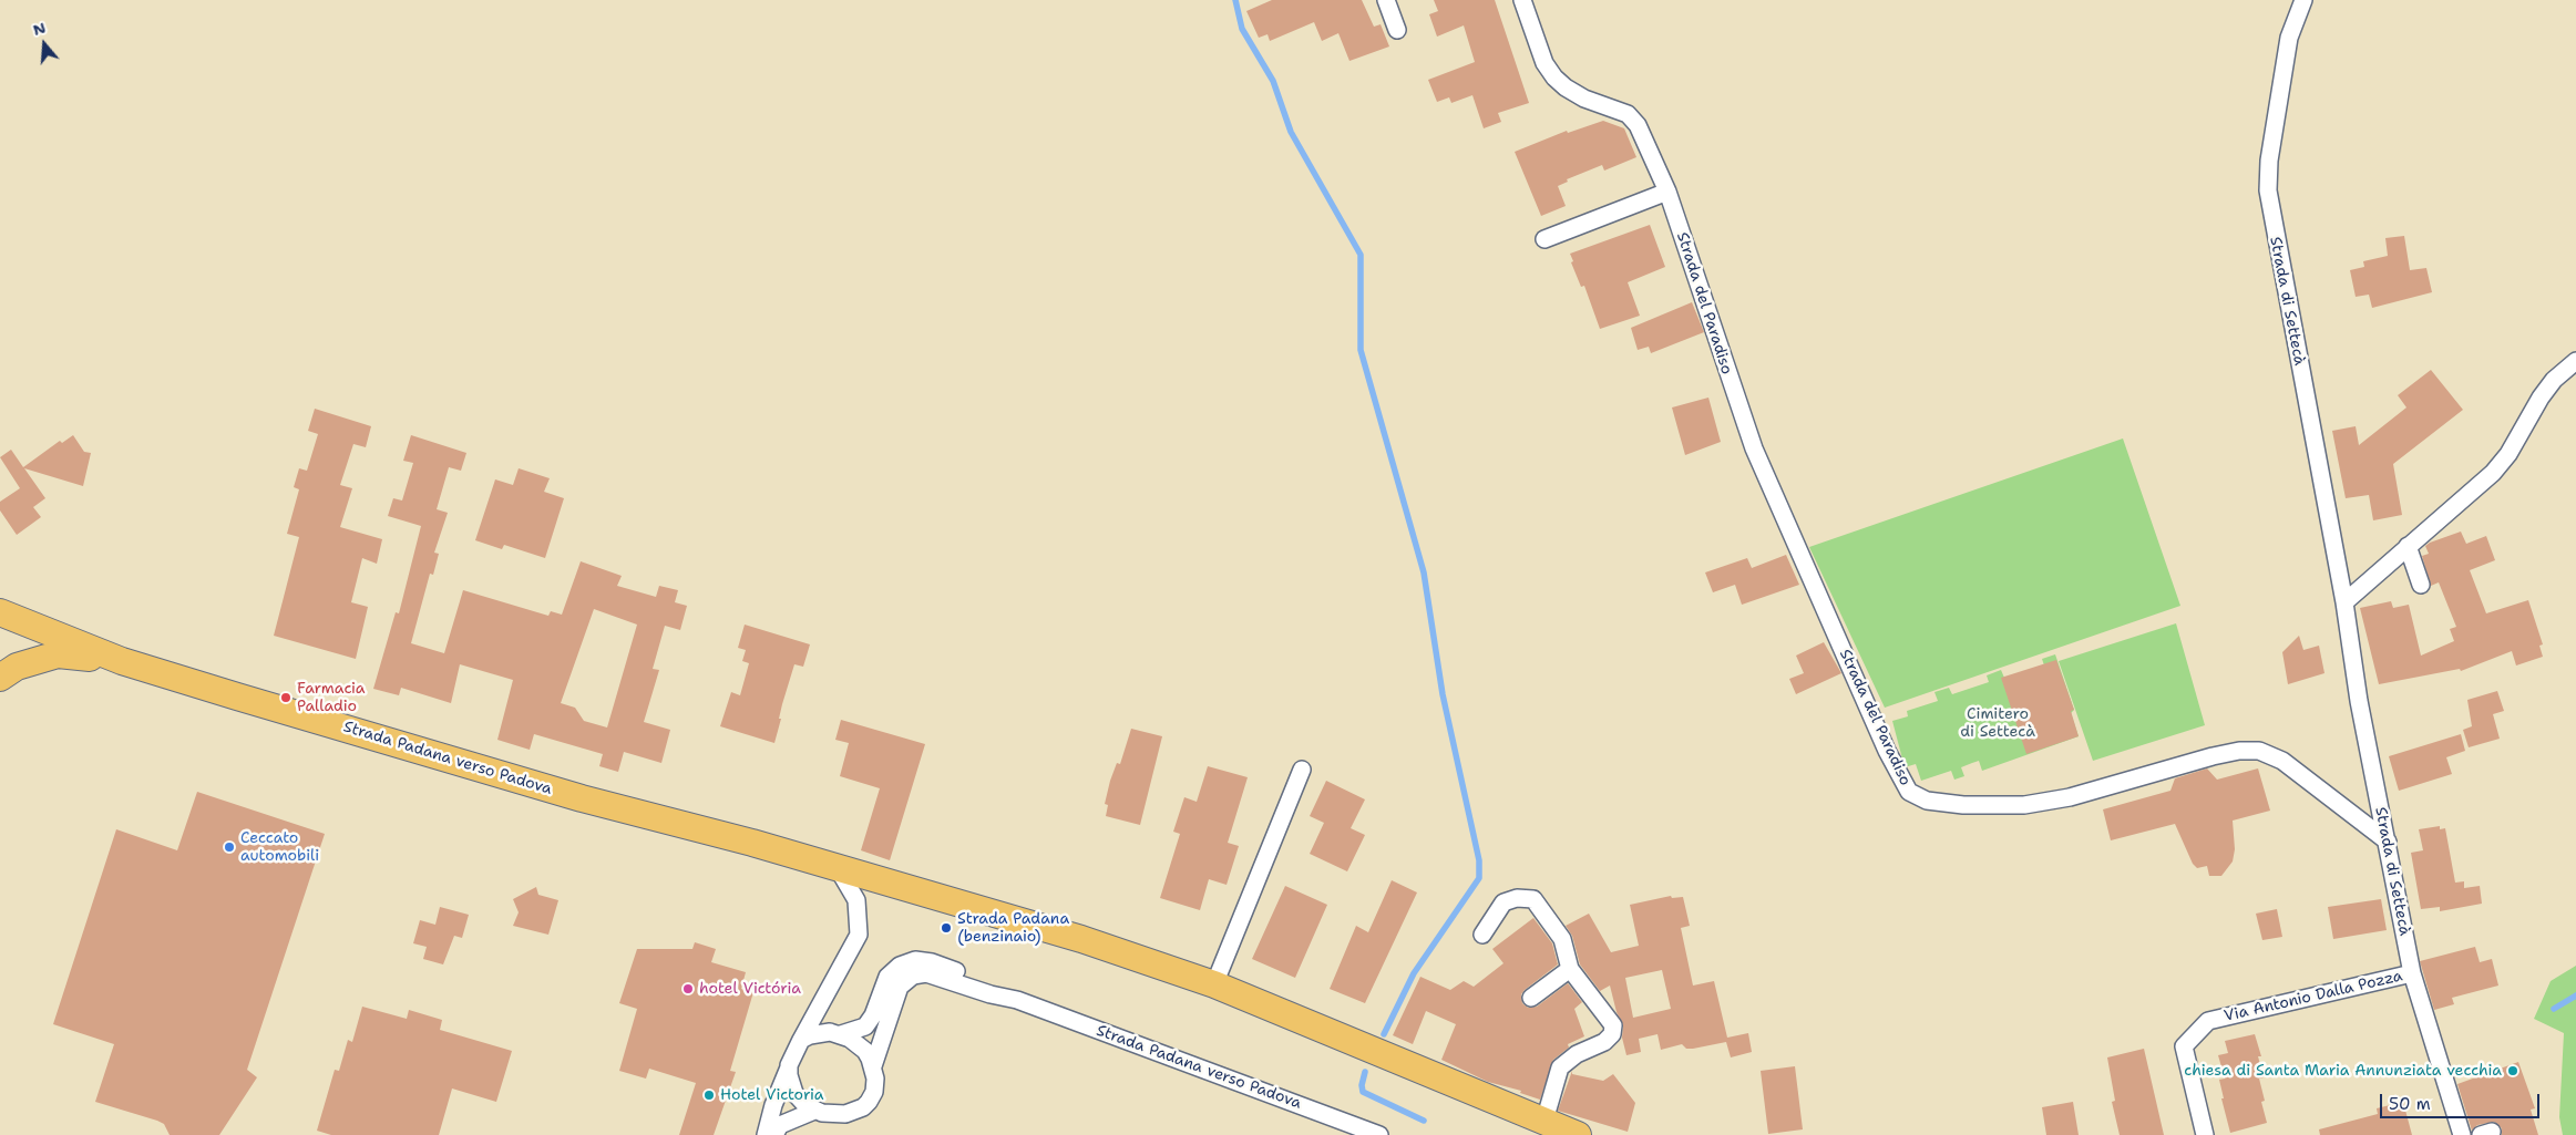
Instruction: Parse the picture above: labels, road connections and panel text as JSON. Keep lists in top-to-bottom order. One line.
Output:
{"streets":{"main road":["Strada Padana verso Padova"],"street":["Strada di Settecà","Strada del Paradiso","Via Antonio Dalla Pozza"]},"crossings":[["Strada di Settecà","Strada del Paradiso"],["Strada di Settecà","Via Antonio Dalla Pozza"]],"parks":["Cimitero di Settecà"],"places":["Farmacia Palladio","Ceccato automobili","Strada Padana (benzinaio)","hotel Victória","chiesa di Santa Maria Annunziata vecchia","Hotel Victoria"],"scale_bar":"50 m","north":"top"}
